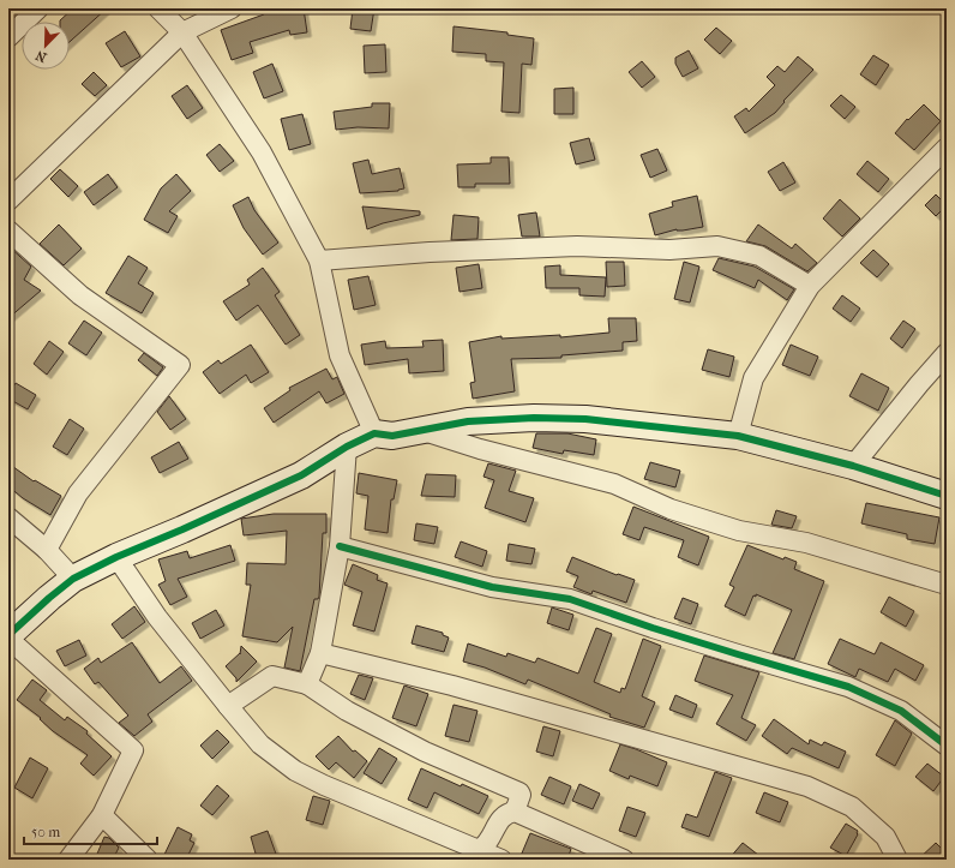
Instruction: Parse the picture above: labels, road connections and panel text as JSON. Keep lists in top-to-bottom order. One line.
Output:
{"scale_bar":"50 m","north":"bottom left"}
